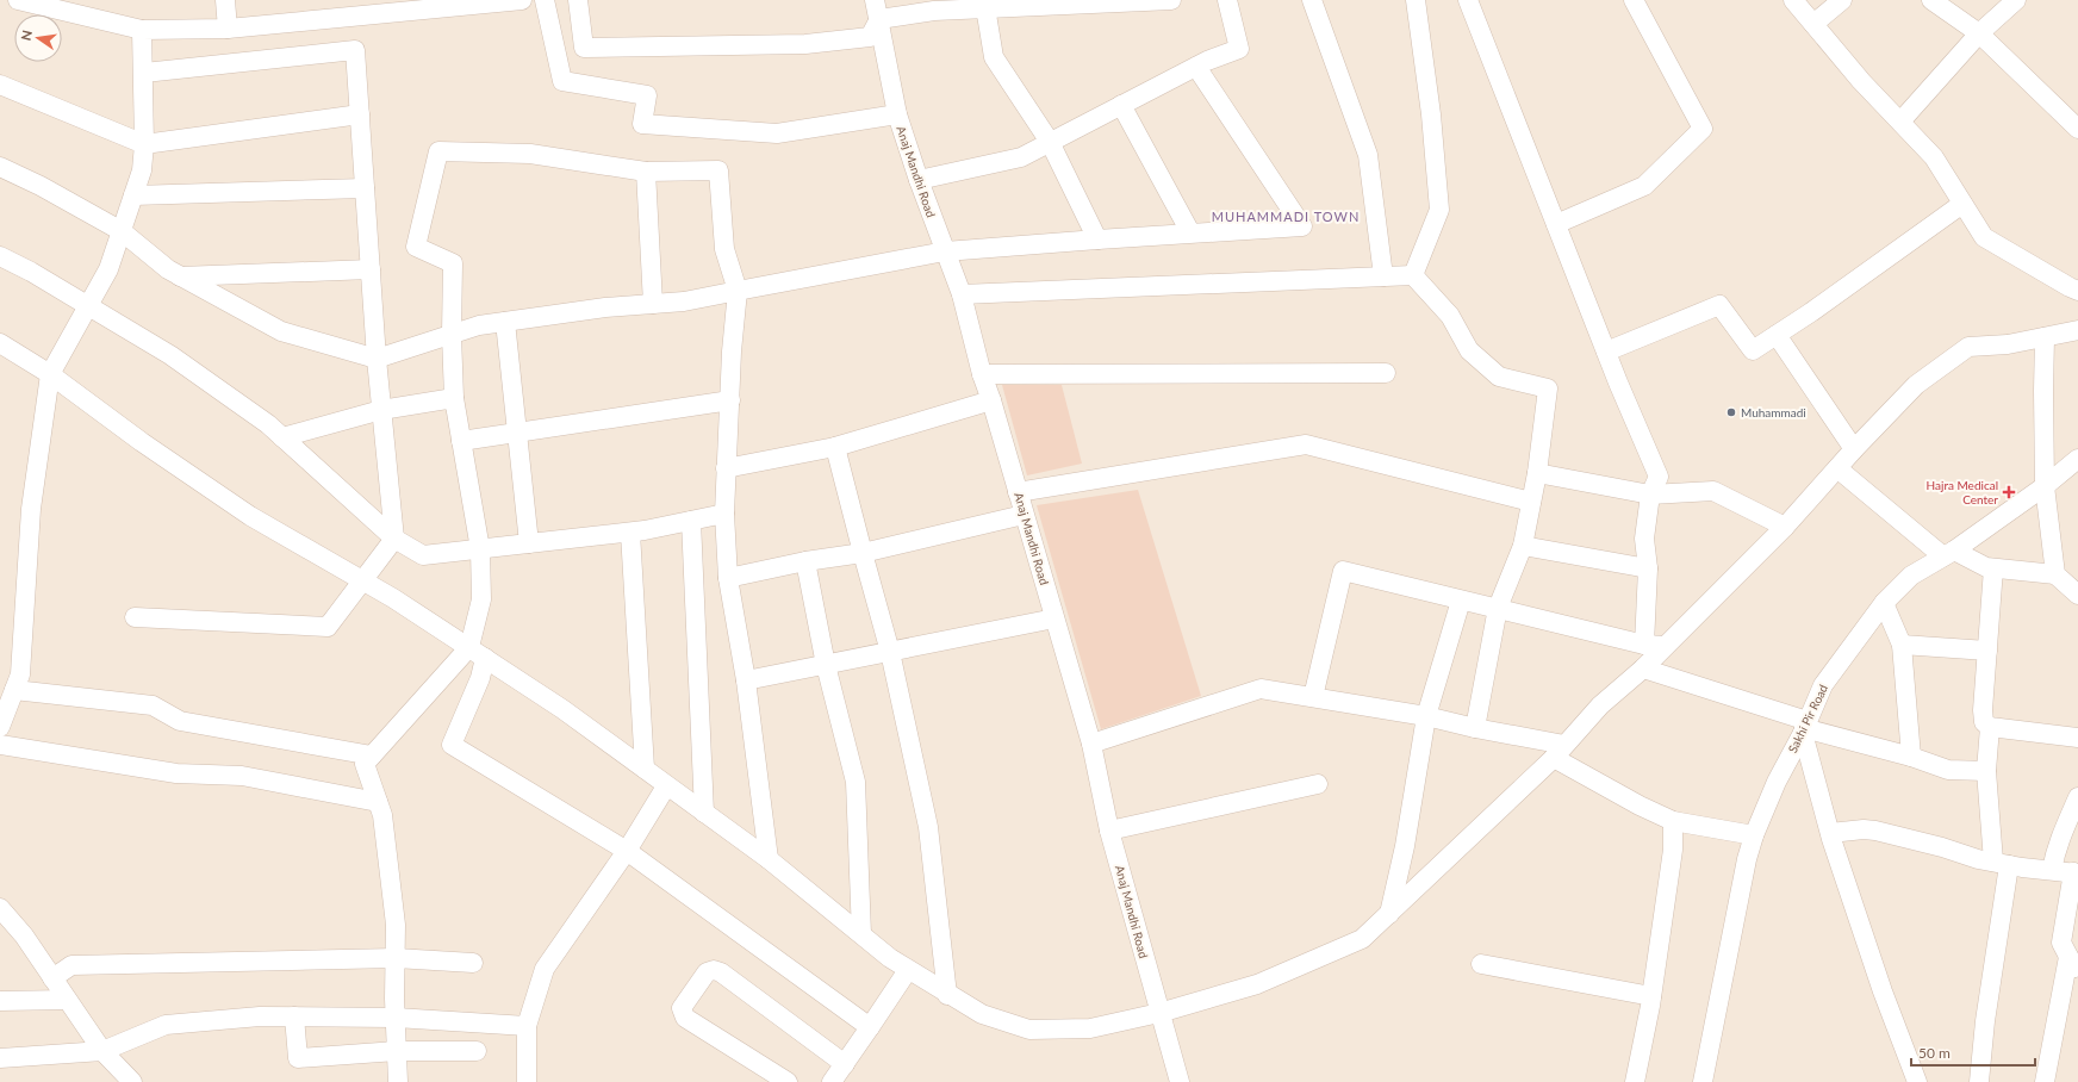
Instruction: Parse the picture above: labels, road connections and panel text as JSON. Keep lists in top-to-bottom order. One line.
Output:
{"streets":{"street":["Anaj Mandhi Road","Sakhi Pir Road"]},"districts":["MUHAMMADI TOWN"],"places":{"other":["Muhammadi"],"health":["Hajra Medical Center"]},"scale_bar":"50 m","north":"left"}
